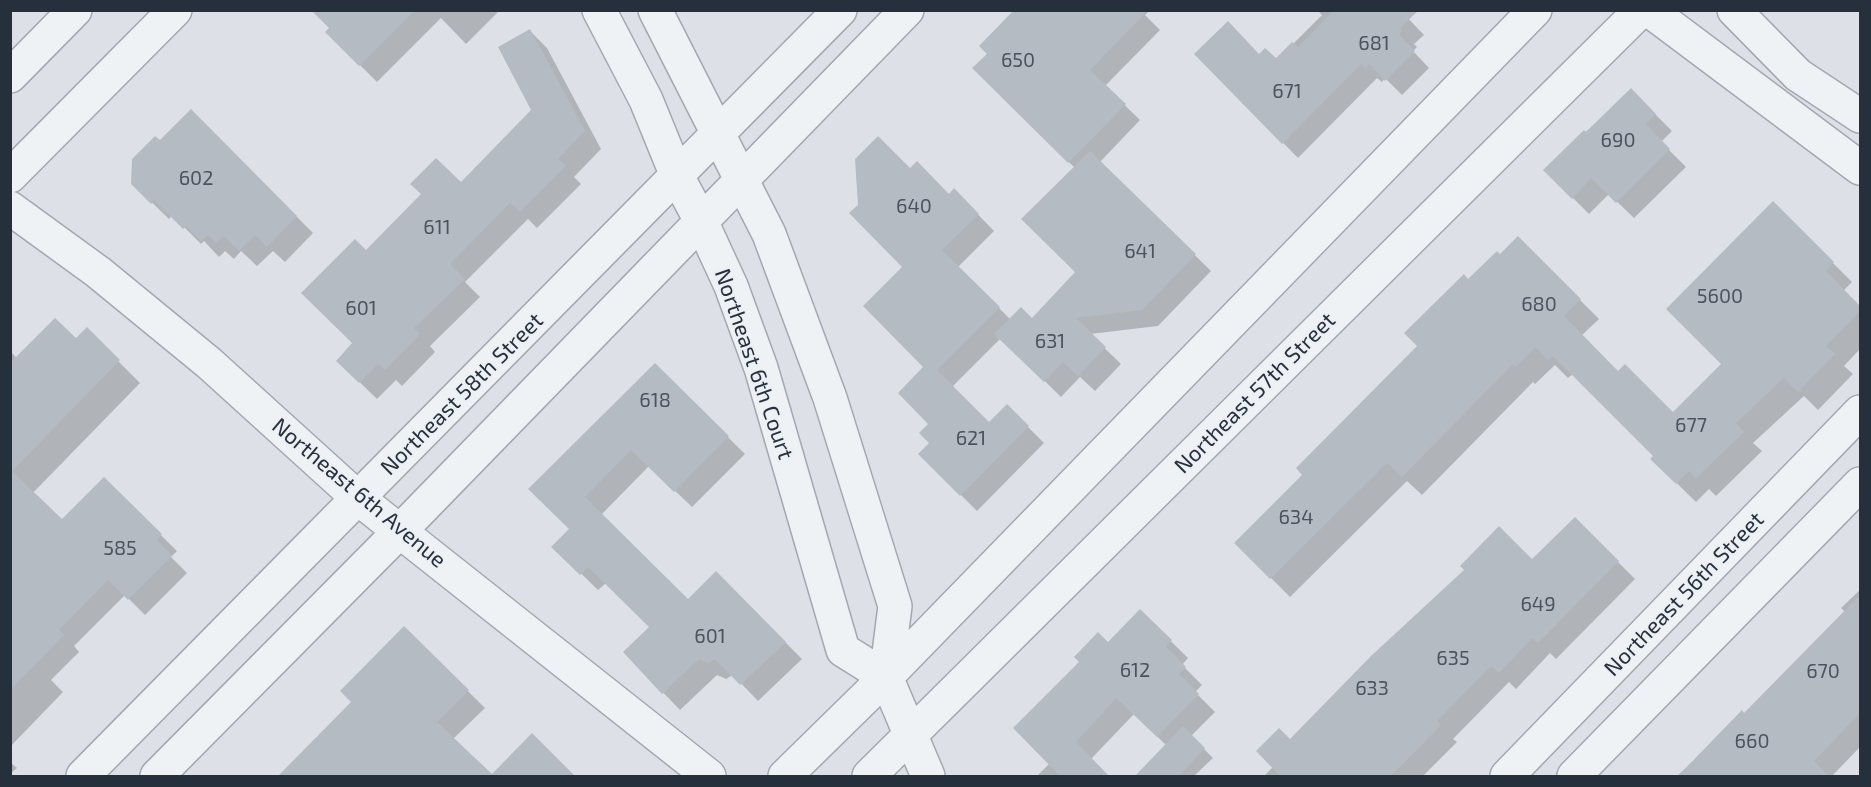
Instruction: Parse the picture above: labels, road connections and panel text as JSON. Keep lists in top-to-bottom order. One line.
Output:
{"streets":{"street":["Northeast 6th Court","Northeast 57th Street","Northeast 58th Street","Northeast 6th Avenue","Northeast 56th Street"]},"crossings":[["Northeast 6th Court","Northeast 58th Street"],["Northeast 58th Street","Northeast 6th Avenue"]],"house_numbers":["681","650","671","690","602","640","611","641","5600","680","601","631","618","677","621","634","585","649","601","635","612","670","633","660"]}
